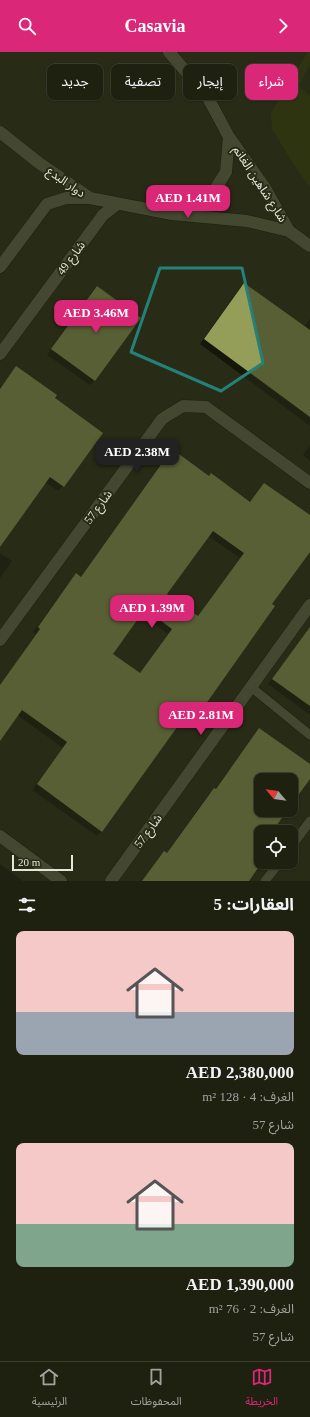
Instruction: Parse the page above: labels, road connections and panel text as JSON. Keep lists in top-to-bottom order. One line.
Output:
{"streets":{"street":["دوار البدع","شارع شاهين الغانم","شارع 49","شارع 57"]},"crossings":[["دوار البدع","شارع شاهين الغانم"],["دوار البدع","شارع 49"]],"scale_bar":"20 m","north":"top left","page":{"header":"Casavia","chip":["شراء","إيجار","تصفية","جديد"],"price":["AED 1.41M","AED 3.46M","AED 2.38M","AED 1.39M","AED 2.81M"],"scale":"20 m","heading":"العقارات: 5","list":[{"name":"AED 2,380,000","note":"الغرف: 4 · 128 m² · شارع 57"},{"name":"AED 1,390,000","note":"الغرف: 2 · 76 m² · شارع 57"}],"tabs":["الخريطة","المحفوظات","الرئيسية"]}}
